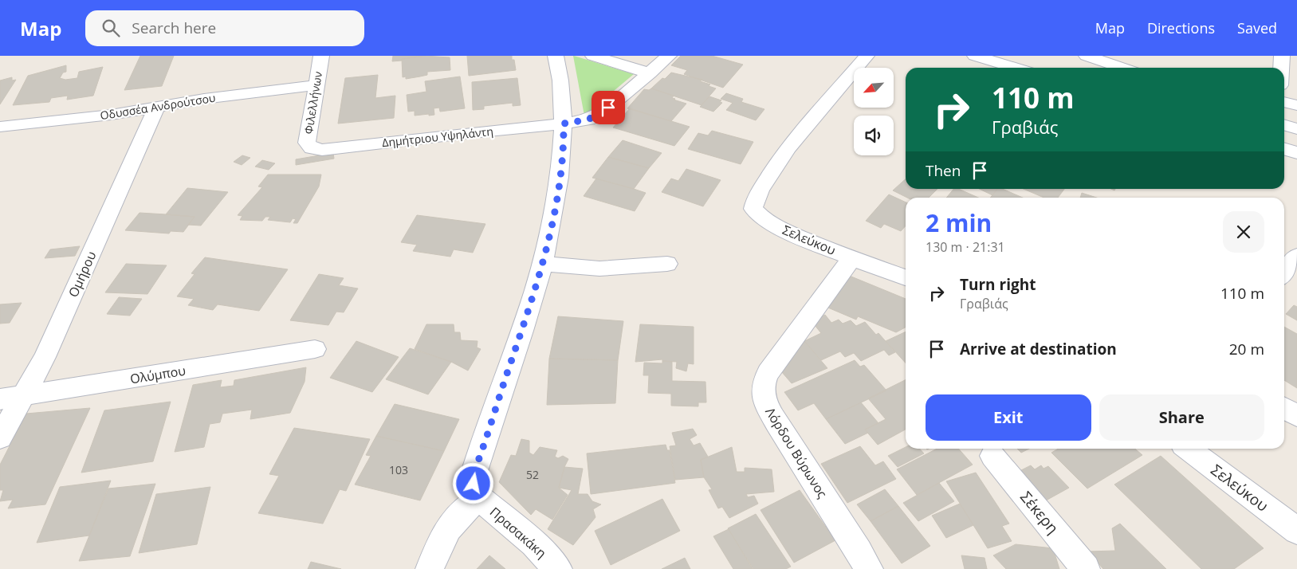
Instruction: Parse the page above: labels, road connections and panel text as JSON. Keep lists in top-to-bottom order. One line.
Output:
{"streets":{"street":["Φιλελλήνων","Οδυσσέα Ανδρούτσου","Δημήτριου Υψηλάντη","Σελεύκου","Ομήρου","Ολύμπου","Λόρδου Βύρωνος","Σέκερη","Πρασακάκη"]},"crossings":[["Φιλελλήνων","Οδυσσέα Ανδρούτσου"],["Φιλελλήνων","Δημήτριου Υψηλάντη"],["Οδυσσέα Ανδρούτσου","Ομήρου"],["Δημήτριου Υψηλάντη","Πρασακάκη"],["Σελεύκου","Λόρδου Βύρωνος"],["Ομήρου","Ολύμπου"]],"house_numbers":["103","52"],"north":"bottom left","page":{"header":"Map","search":"Search here","nav":["Map","Directions","Saved"],"turn":["110 m","Γραβιάς"],"then":"Then","heading":["2 min","130 m · 21:31"],"list":[{"name":"Turn right","note":"Γραβιάς","value":"110 m"},{"name":"Arrive at destination","value":"20 m"}],"buttons":["Exit","Share"]}}
